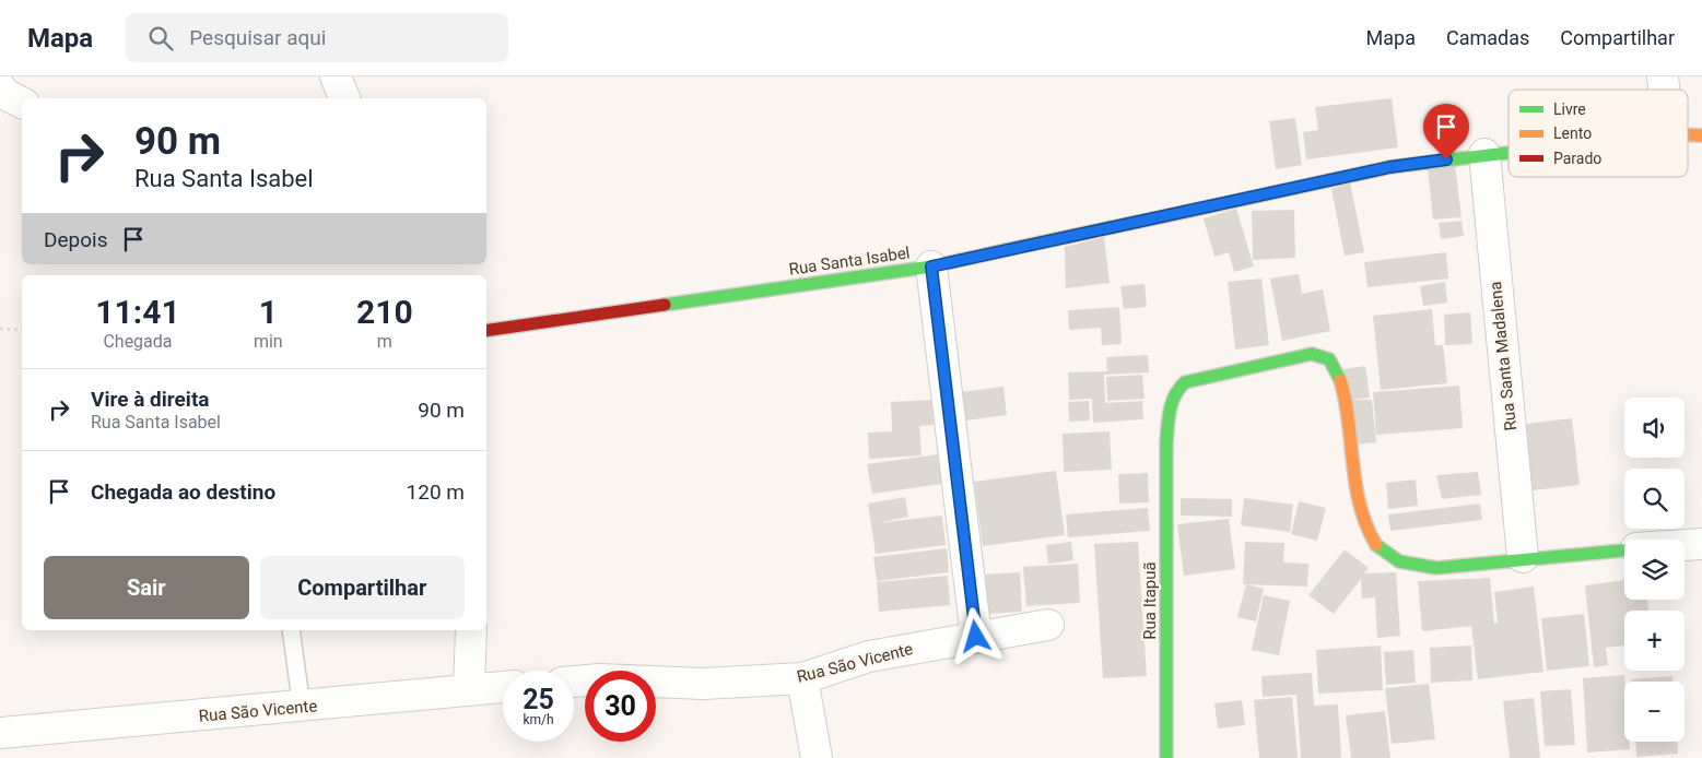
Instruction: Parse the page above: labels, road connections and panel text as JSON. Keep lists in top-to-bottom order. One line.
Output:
{"streets":{"street":["Rua Santa Isabel","Rua Santa Madalena","Rua Itapuã","Rua São Vicente"]},"crossings":[["Rua Santa Isabel","Rua Santa Madalena"],["Rua Santa Madalena","Rua Itapuã"]],"legend":["Livre","Lento","Parado"],"page":{"header":"Mapa","search":"Pesquisar aqui","nav":["Mapa","Camadas","Compartilhar"],"turn":["90 m","Rua Santa Isabel"],"then":"Depois","eta":["11:41","Chegada","1","min","210","m"],"list":[{"name":"Vire à direita","note":"Rua Santa Isabel","value":"90 m"},{"name":"Chegada ao destino","value":"120 m"}],"map_buttons":["+","−"],"buttons":["Sair","Compartilhar"],"speed":"25 km/h","limit":"30"}}
